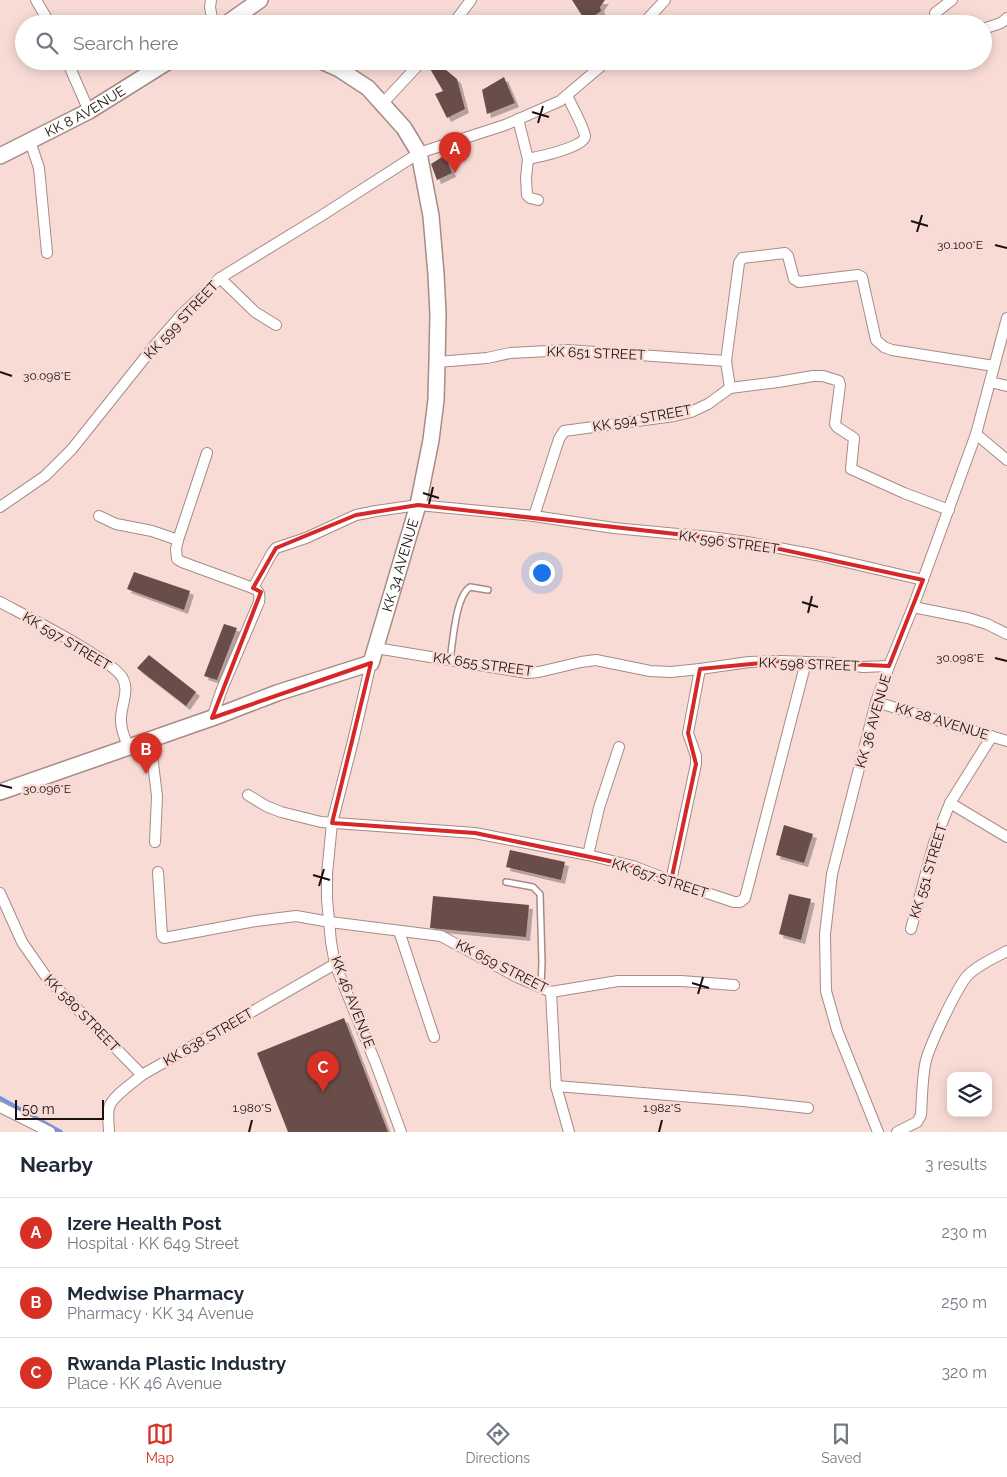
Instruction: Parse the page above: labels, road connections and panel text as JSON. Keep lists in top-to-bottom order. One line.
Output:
{"streets":{"main road":["KK 8 AVENUE","KK 34 AVENUE"],"street":["KK 599 STREET","KK 651 STREET","KK 594 STREET","KK 596 STREET","KK 597 STREET","KK 655 STREET","KK 598 STREET","KK 36 AVENUE","KK 28 AVENUE","KK 551 STREET","KK 657 STREET","KK 659 STREET","KK 46 AVENUE","KK 580 STREET","KK 638 STREET"]},"crossings":[["KK 599 STREET","KK 34 AVENUE"],["KK 651 STREET","KK 34 AVENUE"],["KK 594 STREET","KK 596 STREET"],["KK 594 STREET","KK 36 AVENUE"],["KK 596 STREET","KK 34 AVENUE"],["KK 596 STREET","KK 36 AVENUE"],["KK 34 AVENUE","KK 655 STREET"],["KK 34 AVENUE","KK 46 AVENUE"],["KK 655 STREET","KK 598 STREET"],["KK 655 STREET","KK 46 AVENUE"],["KK 598 STREET","KK 36 AVENUE"],["KK 598 STREET","KK 657 STREET"],["KK 36 AVENUE","KK 28 AVENUE"],["KK 28 AVENUE","KK 551 STREET"],["KK 657 STREET","KK 46 AVENUE"],["KK 659 STREET","KK 46 AVENUE"],["KK 46 AVENUE","KK 638 STREET"],["KK 580 STREET","KK 638 STREET"]],"scale_bar":"50 m","page":{"search":"Search here","pins":["A","B","C"],"scale":"50 m","heading":["Nearby","3 results"],"list":[{"mark":"A","name":"Izere Health Post","note":"Hospital · KK 649 Street","value":"230 m"},{"mark":"B","name":"Medwise Pharmacy","note":"Pharmacy · KK 34 Avenue","value":"250 m"},{"mark":"C","name":"Rwanda Plastic Industry","note":"Place · KK 46 Avenue","value":"320 m"}],"nav":["Map","Directions","Saved"]},"coordinates":["30.100°E","30.098°E","30.096°E","1.980°S","1.982°S"]}
